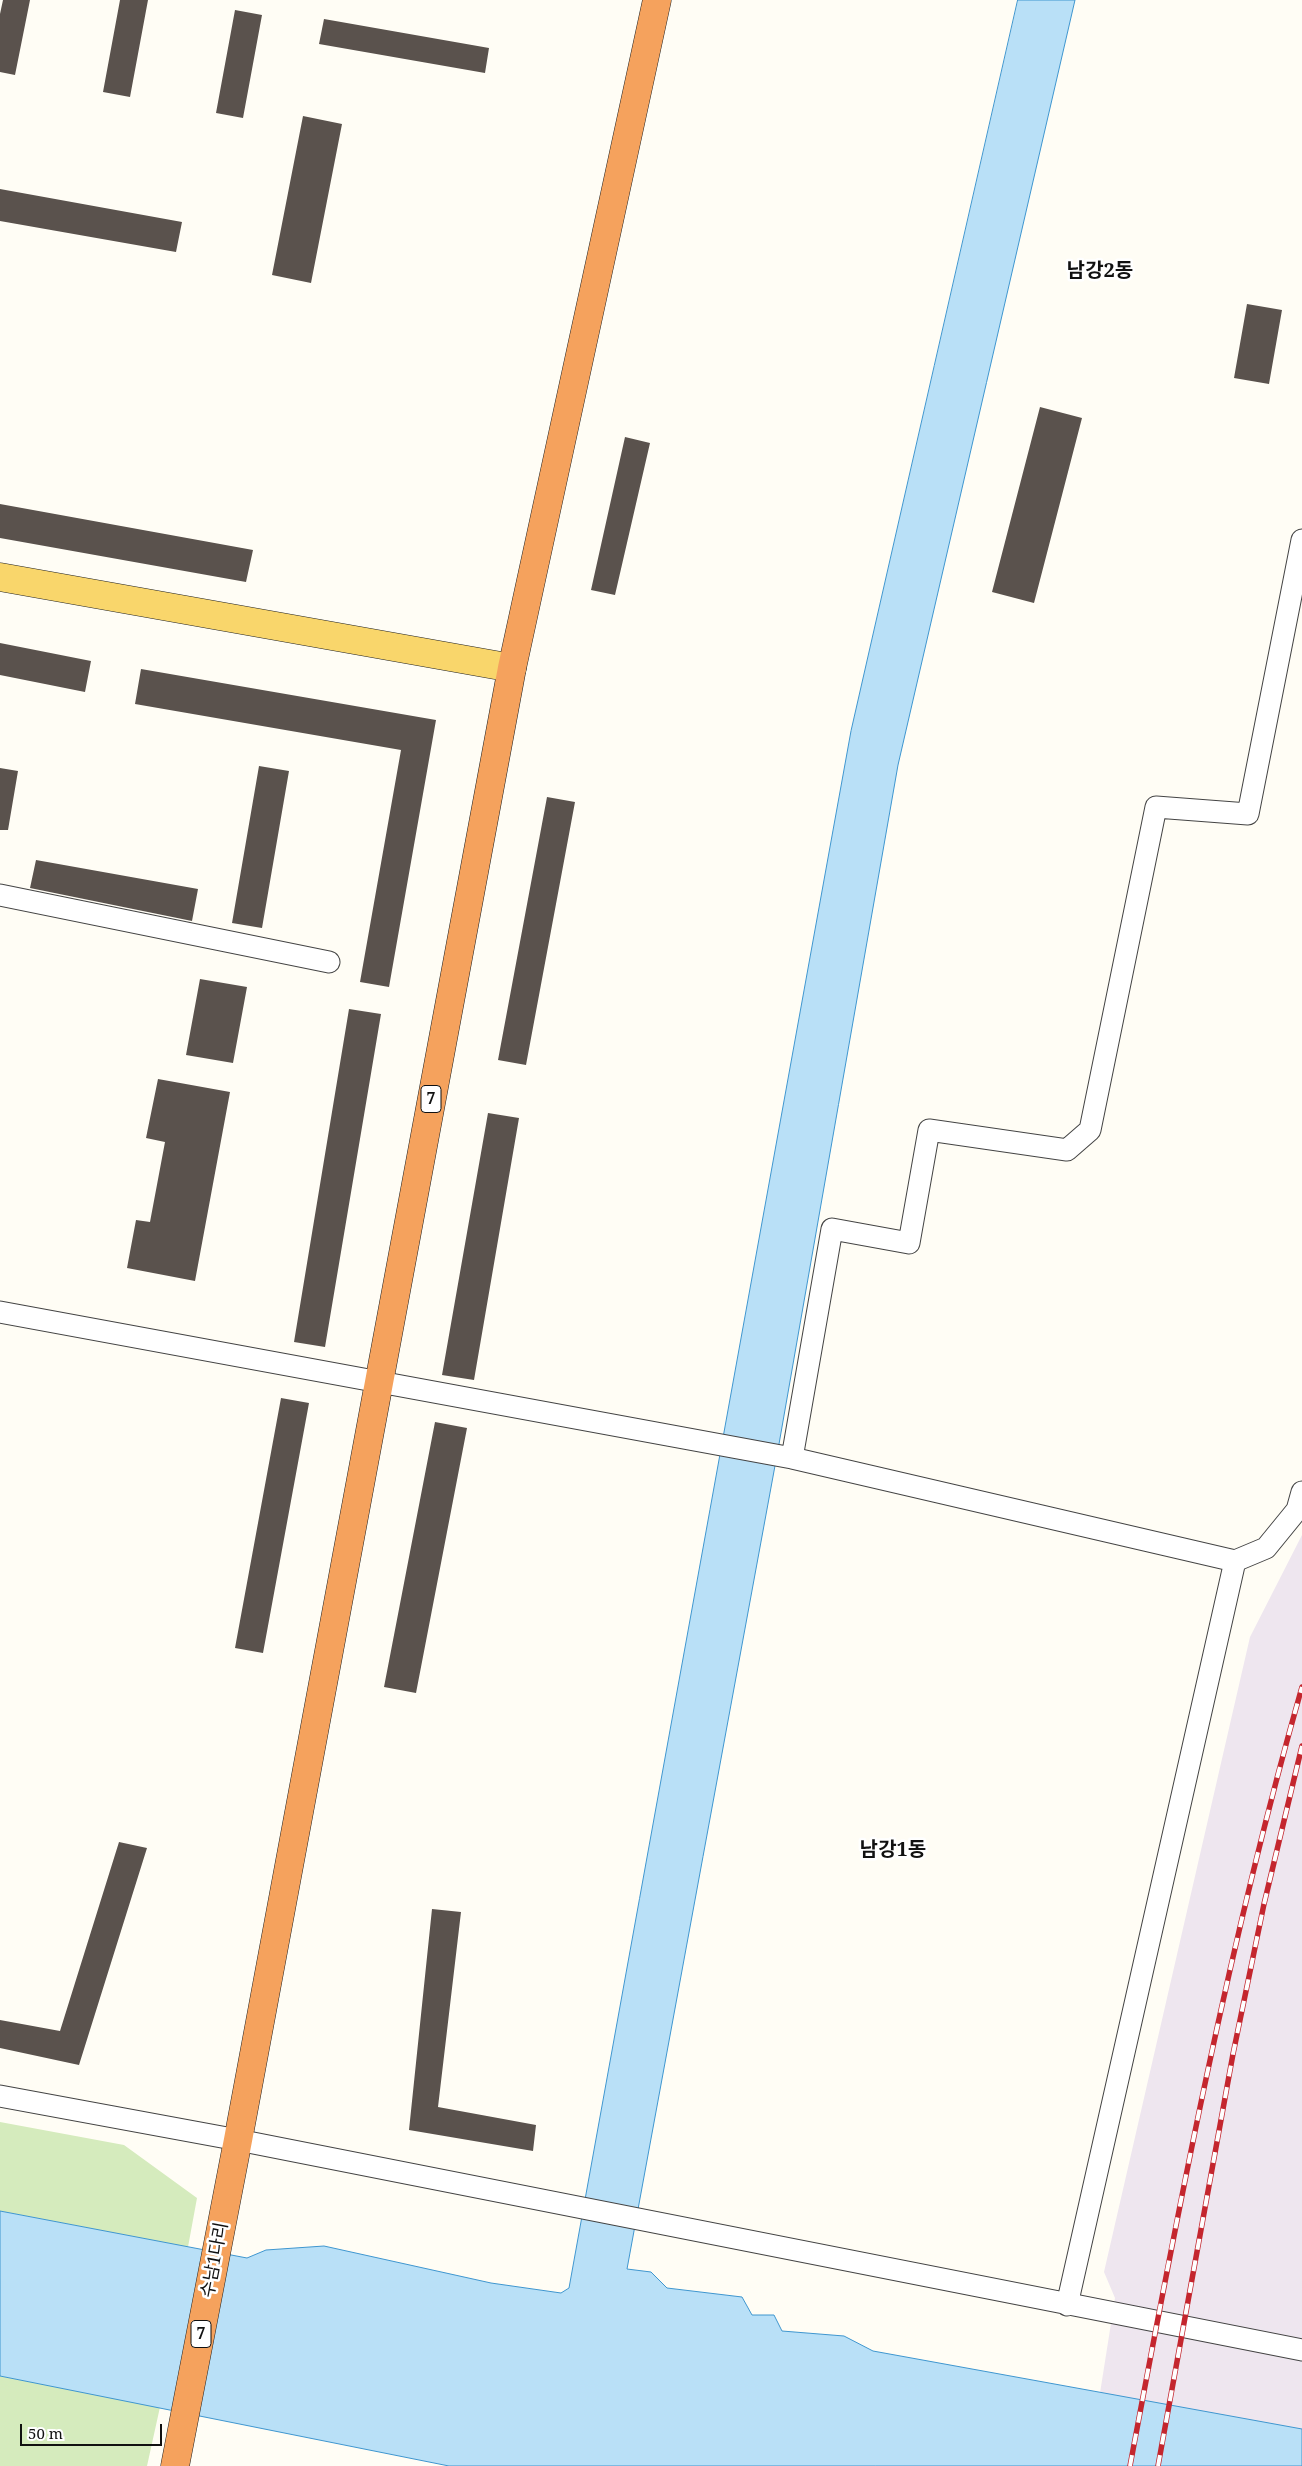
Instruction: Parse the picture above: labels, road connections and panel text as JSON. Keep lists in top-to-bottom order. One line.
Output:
{"streets":{"highway":["7","수남1다리"]},"crossings":[["7","수남1다리"]],"districts":["남강2동","남강1동"],"scale_bar":"50 m"}
